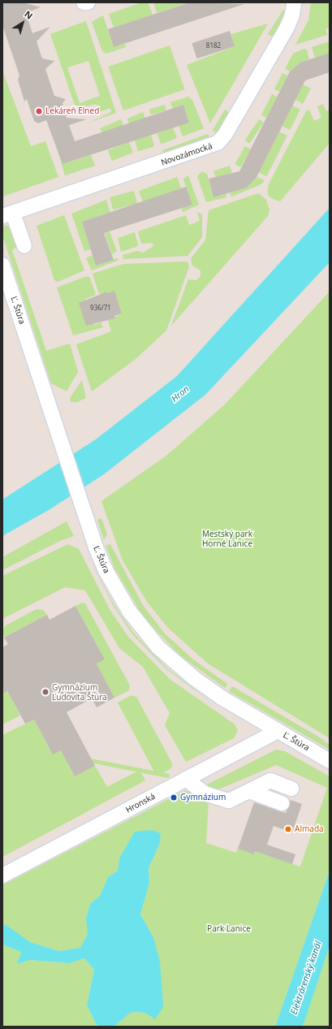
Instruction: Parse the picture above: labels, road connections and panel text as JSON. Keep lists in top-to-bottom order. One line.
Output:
{"streets":{"street":["Novozámocká","Ľ. Štúra","Hronská"]},"crossings":[["Ľ. Štúra","Hronská"]],"water":["Hron","Elektrárenský kanál"],"parks":["Mestský park Horné Lanice","Park Lanice"],"places":["Lekáreň Elned","Gymnázium Ľudovíta Štúra","Gymnázium","Almada"],"house_numbers":["8182","936/71"],"north":"top right"}
